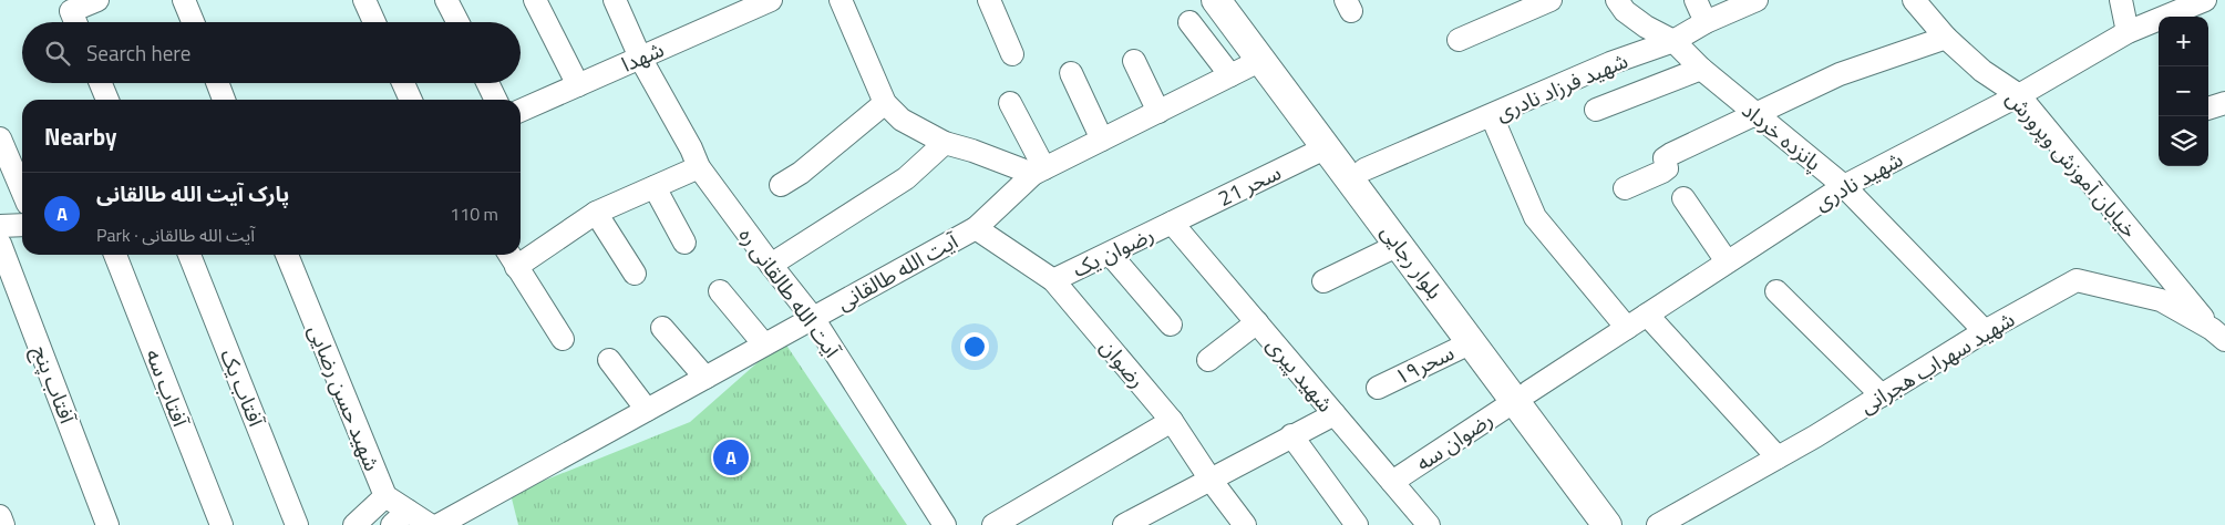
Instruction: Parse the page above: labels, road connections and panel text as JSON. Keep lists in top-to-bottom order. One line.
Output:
{"streets":{"main road":["بلوار رجایی"],"street":["شهدا","شهید فرزاد نادری","پانزده خرداد","خیابان آموزش وپرورش","شهید نادری","سحر 21","رضوان یک","آیت الله طالقانی","آیت الله طالقانی ره","شهید سهراب هجرانی","رضوان","سحر۱۹","شهید پیری","آفتاب پنج","آفتاب سه","آفتاب یک","شهید حسن رضایی","رضوان سه"]},"crossings":[["شهدا","آیت الله طالقانی ره"],["شهید فرزاد نادری","پانزده خرداد"],["شهید فرزاد نادری","بلوار رجایی"],["پانزده خرداد","شهید نادری"],["پانزده خرداد","شهید سهراب هجرانی"],["خیابان آموزش وپرورش","شهید نادری"],["خیابان آموزش وپرورش","شهید سهراب هجرانی"],["شهید نادری","بلوار رجایی"],["شهید نادری","رضوان سه"],["سحر 21","رضوان یک"],["سحر 21","بلوار رجایی"],["سحر 21","شهید پیری"],["رضوان یک","رضوان"],["رضوان یک","شهید پیری"],["بلوار رجایی","آیت الله طالقانی"],["بلوار رجایی","سحر۱۹"],["بلوار رجایی","رضوان سه"],["آیت الله طالقانی","آیت الله طالقانی ره"],["آیت الله طالقانی","رضوان"],["شهید پیری","رضوان سه"]],"page":{"map_buttons":["+","−"],"search":"Search here","heading":"Nearby","list":[{"mark":"A","name":"پارک آیت الله طالقانی","note":"Park · آیت الله طالقانی","value":"110 m"}],"pins":"A"}}
